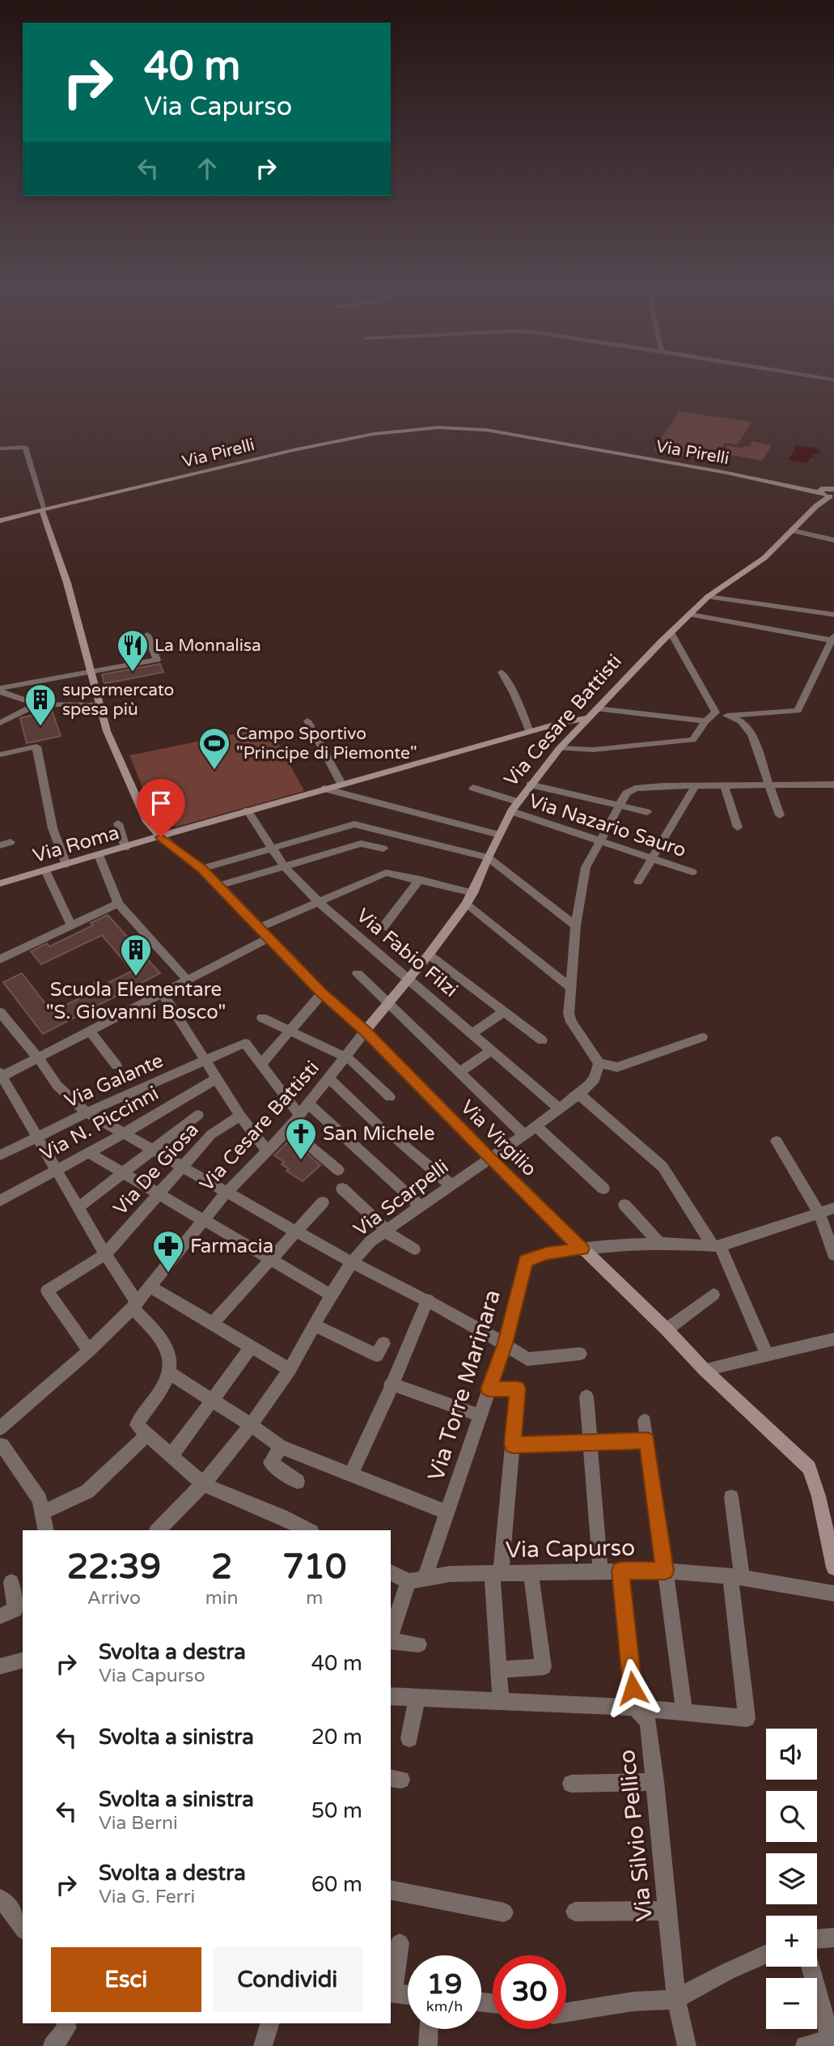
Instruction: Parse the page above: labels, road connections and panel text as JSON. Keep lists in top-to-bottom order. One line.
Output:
{"streets":{"street":["Via Pirelli","Via Cesare Battisti","Via Nazario Sauro","Via Roma","Via Fabio Filzi","Via Galante","Via N. Piccinni","Via Virgilio","Via De Giosa","Via Scarpelli","Via Torre Marinara","Via Capurso","Via Silvio Pellico"]},"crossings":[["Via Pirelli","Via Cesare Battisti"],["Via Pirelli","Via Virgilio"],["Via Cesare Battisti","Via Nazario Sauro"],["Via Cesare Battisti","Via Roma"],["Via Cesare Battisti","Via Fabio Filzi"],["Via Cesare Battisti","Via Virgilio"],["Via Cesare Battisti","Via De Giosa"],["Via Roma","Via Fabio Filzi"],["Via Roma","Via Virgilio"],["Via Fabio Filzi","Via Scarpelli"],["Via Virgilio","Via Scarpelli"],["Via Virgilio","Via Torre Marinara"],["Via Torre Marinara","Via Capurso"],["Via Capurso","Via Silvio Pellico"]],"places":{"restaurant":["La Monnalisa"],"building":["supermercato spesa più","Scuola Elementare \"S. Giovanni Bosco\""],"sports":["Campo Sportivo \"Principe di Piemonte\""],"church":["San Michele"],"pharmacy":["Farmacia"]},"page":{"turn":["40 m","Via Capurso"],"eta":["22:39","Arrivo","2","min","710","m"],"list":[{"name":"Svolta a destra","note":"Via Capurso","value":"40 m"},{"name":"Svolta a sinistra","value":"20 m"},{"name":"Svolta a sinistra","note":"Via Berni","value":"50 m"},{"name":"Svolta a destra","note":"Via G. Ferri","value":"60 m"}],"map_buttons":["+","−"],"buttons":["Esci","Condividi"],"speed":"19 km/h","limit":"30"}}
